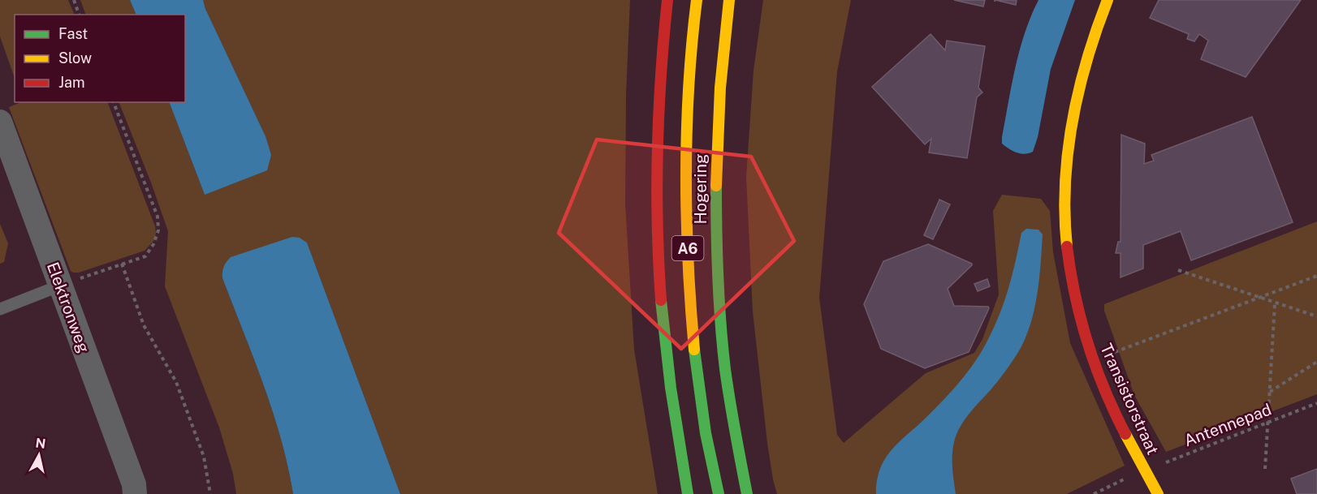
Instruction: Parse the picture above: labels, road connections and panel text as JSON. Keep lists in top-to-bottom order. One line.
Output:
{"streets":{"main road":["Hogering","A6","Transistorstraat"],"street":["Elektronweg"],"path":["Antennepad"]},"legend":["Fast","Slow","Jam"],"north":"top"}
